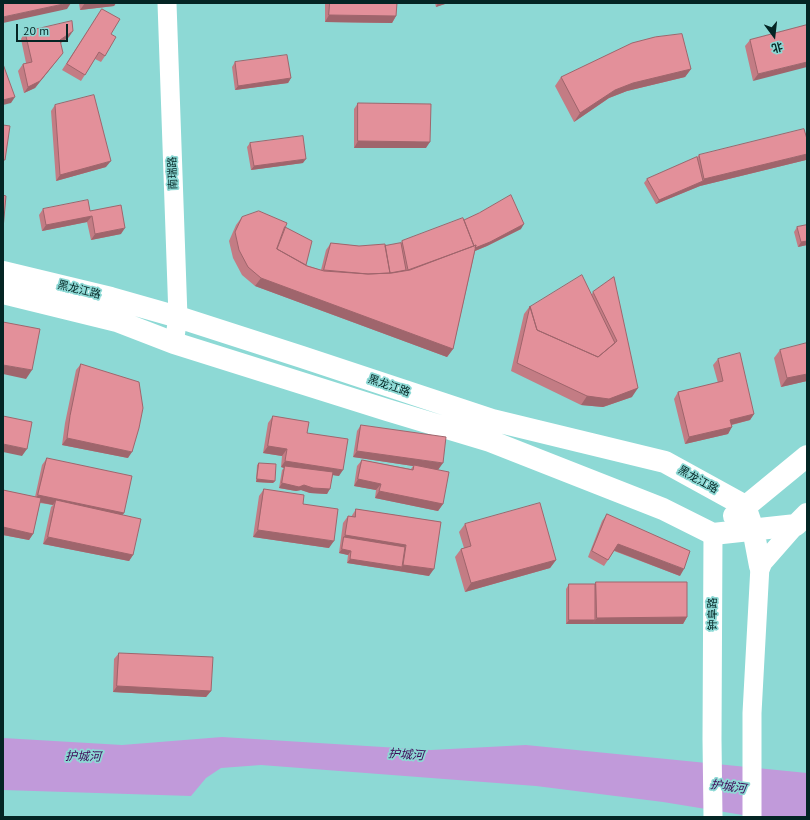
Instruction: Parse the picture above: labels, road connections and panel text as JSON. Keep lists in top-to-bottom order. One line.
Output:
{"streets":{"main road":["黑龙江路"],"street":["南瑞路","钟阜路"]},"crossings":[["南瑞路","黑龙江路"],["黑龙江路","钟阜路"]],"water":["护城河"],"scale_bar":"20 m","north":"bottom"}
